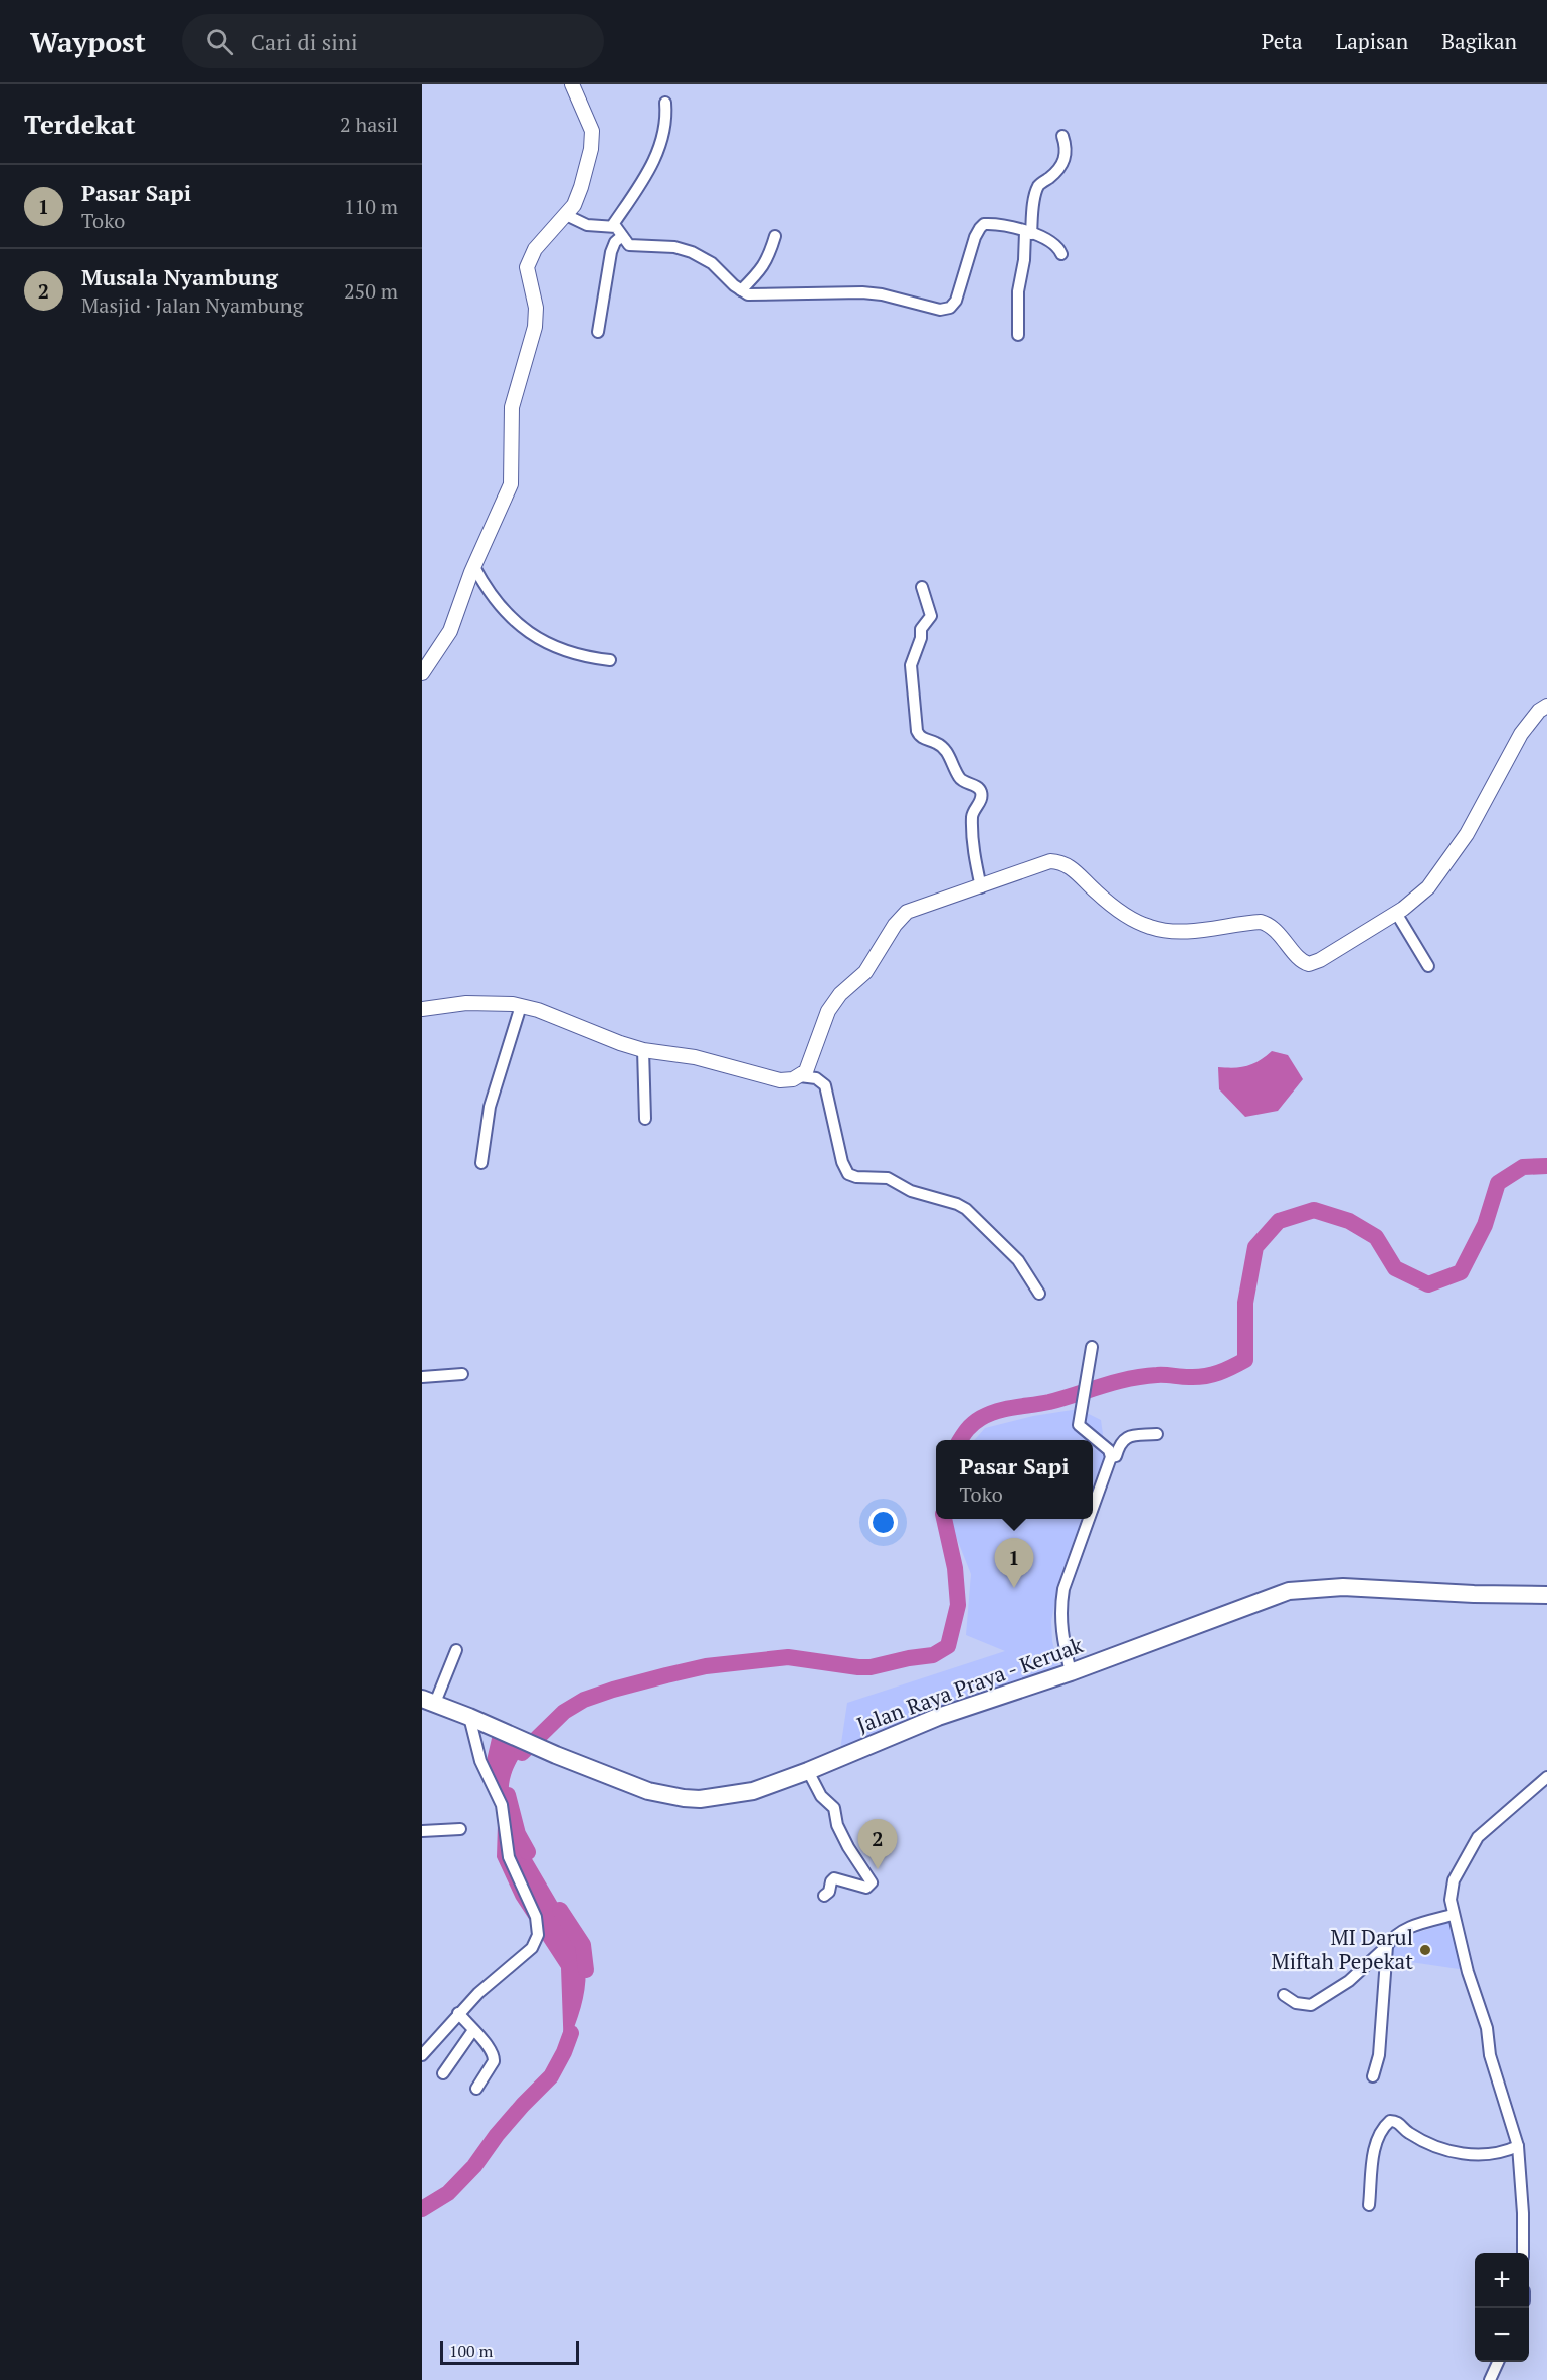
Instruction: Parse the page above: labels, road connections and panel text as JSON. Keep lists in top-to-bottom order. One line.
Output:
{"streets":{"main road":["Jalan Raya Praya - Keruak"]},"places":["MI Darul Miftah Pepekat"],"scale_bar":"100 m","page":{"header":"Waypost","search":"Cari di sini","nav":["Peta","Lapisan","Bagikan"],"heading":["Terdekat","2 hasil"],"list":[{"mark":"1","name":"Pasar Sapi","note":"Toko","value":"110 m"},{"mark":"2","name":"Musala Nyambung","note":"Masjid · Jalan Nyambung","value":"250 m"}],"popup":["Pasar Sapi","Toko"],"pins":["1","2"],"map_buttons":["+","−"],"scale":"100 m"}}
